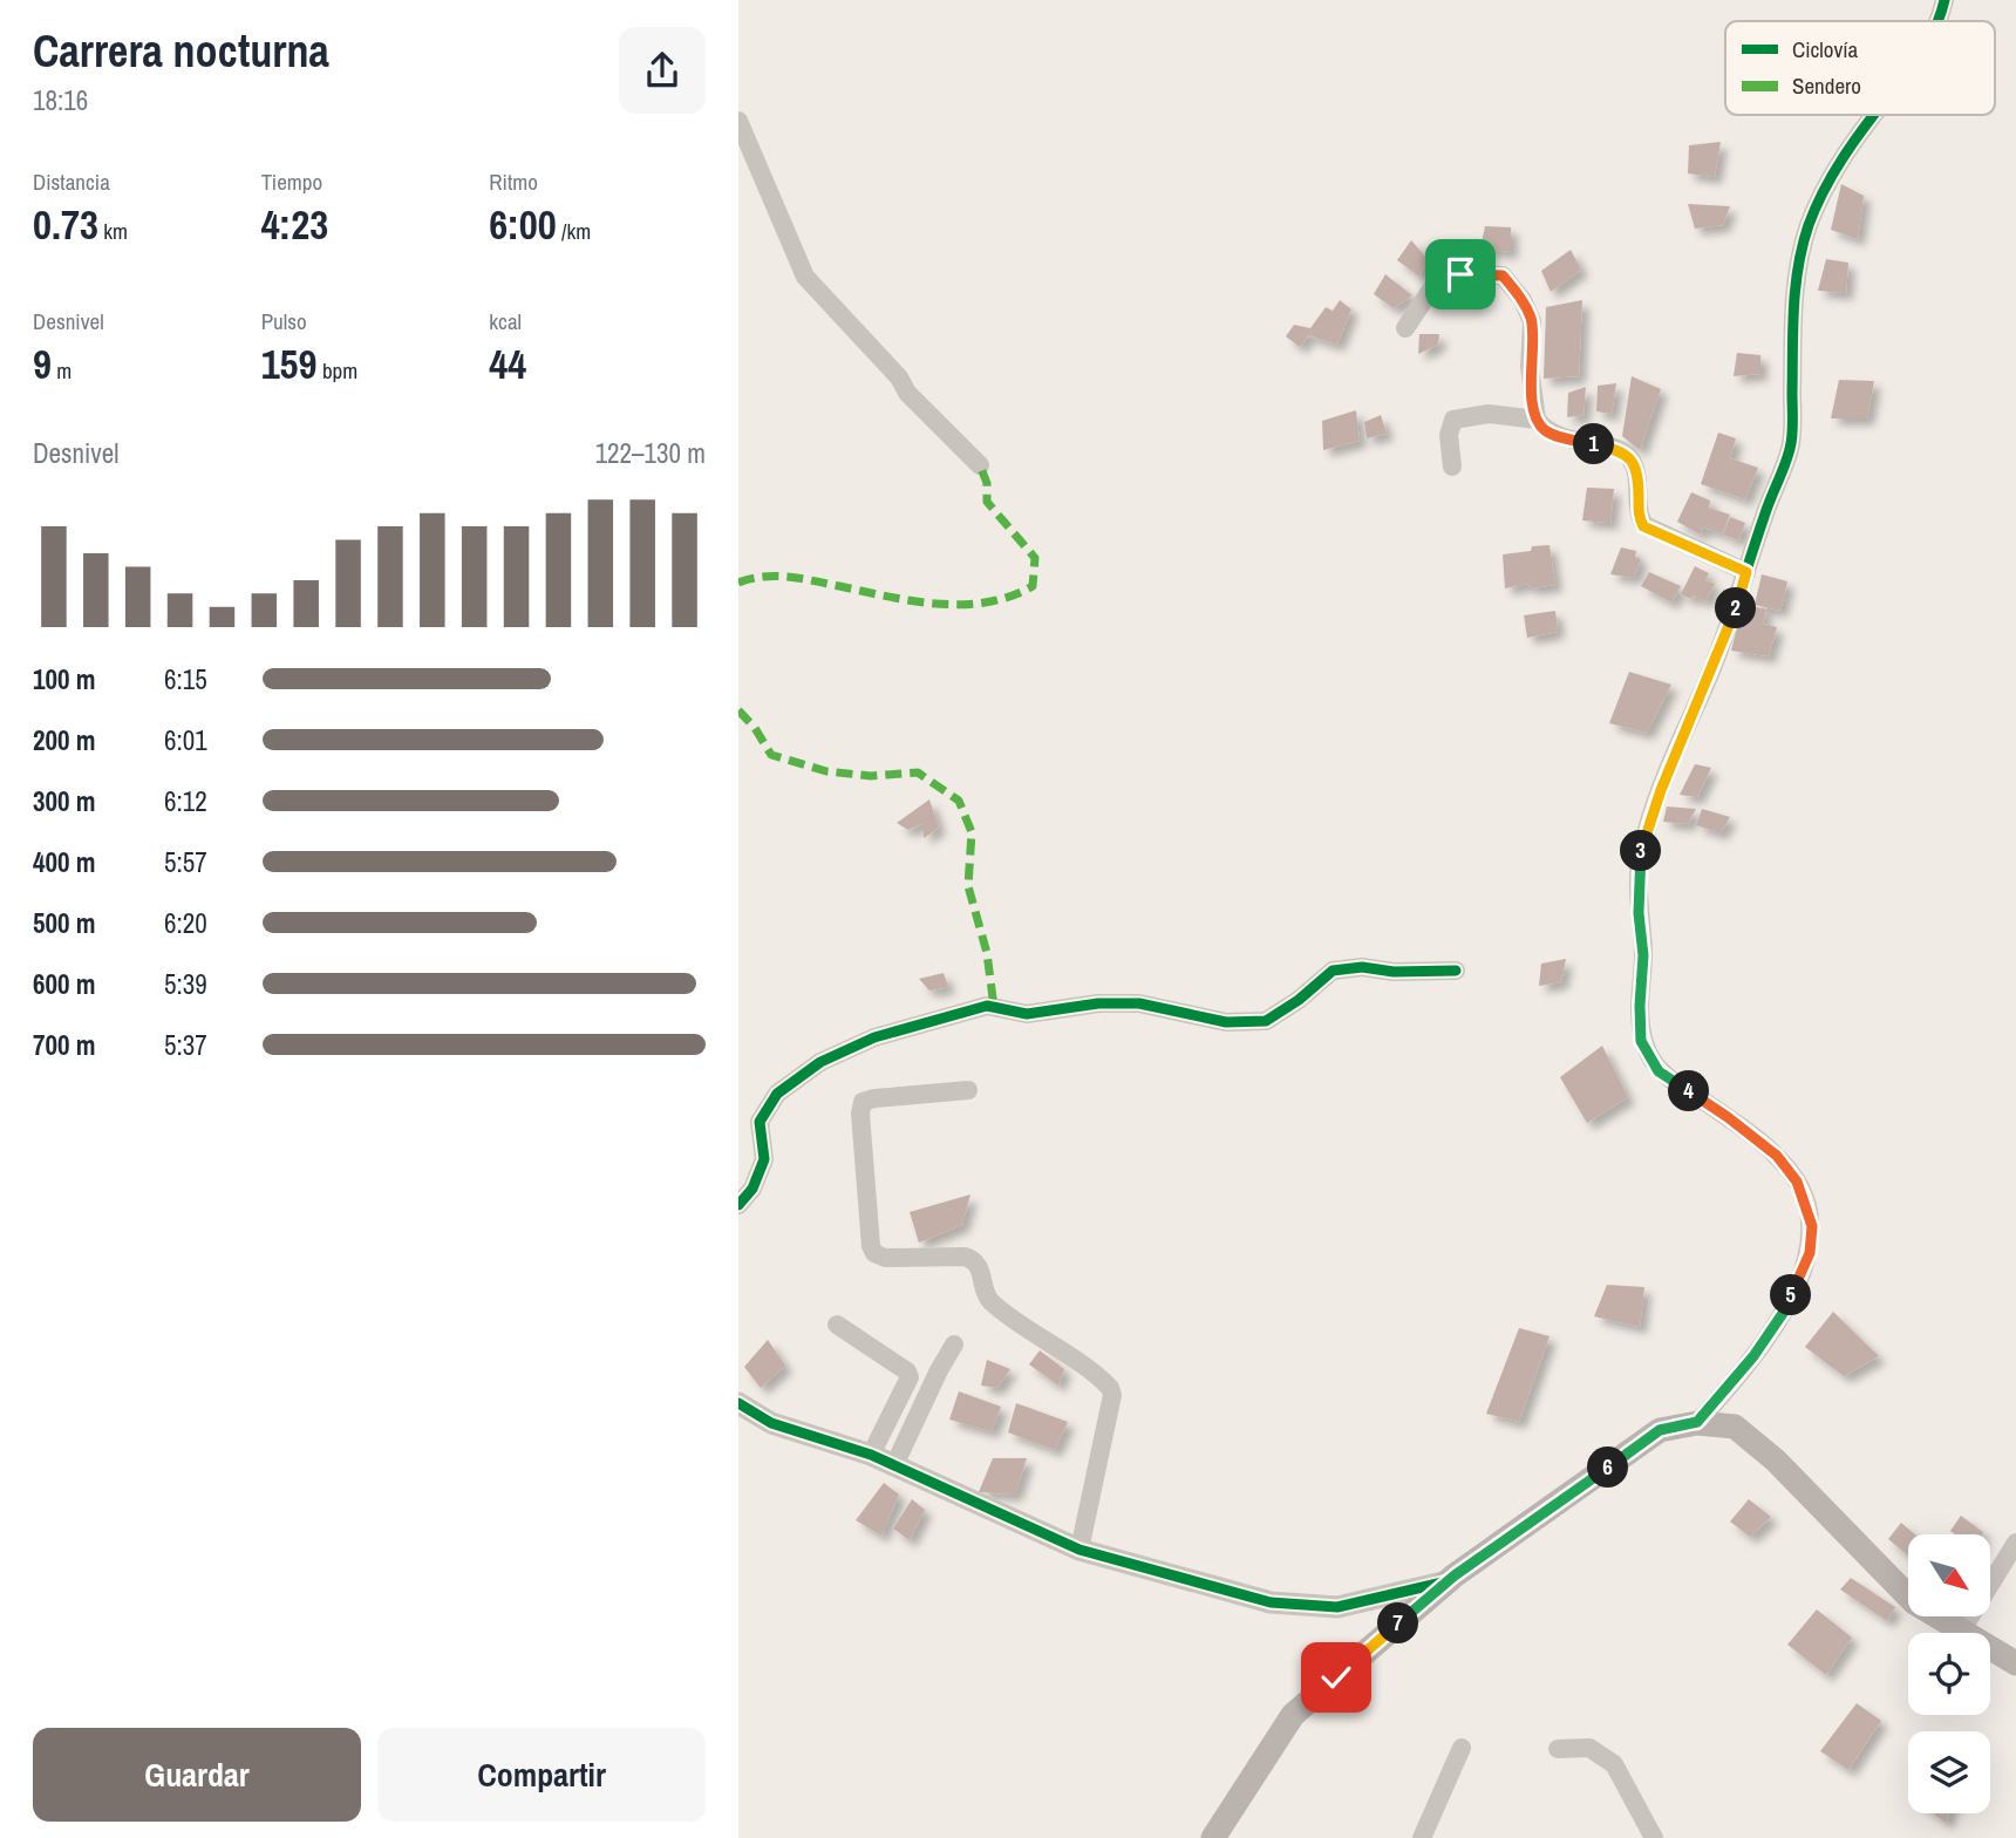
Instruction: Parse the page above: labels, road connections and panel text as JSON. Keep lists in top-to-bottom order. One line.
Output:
{"legend":["Ciclovía","Sendero"],"north":"bottom right","page":{"heading":["Carrera nocturna","18:16"],"stats":[["Distancia","0.73 km"],["Tiempo","4:23"],["Ritmo","6:00 /km"],["Desnivel","9 m"],["Pulso","159 bpm"],["kcal","44"]],"chart":["Desnivel","122–130 m"],"pins":["1","2","3","4","5","6","7"],"list":[{"name":"100 m","note":"6:15"},{"name":"200 m","note":"6:01"},{"name":"300 m","note":"6:12"},{"name":"400 m","note":"5:57"},{"name":"500 m","note":"6:20"},{"name":"600 m","note":"5:39"},{"name":"700 m","note":"5:37"}],"buttons":["Guardar","Compartir"]}}
